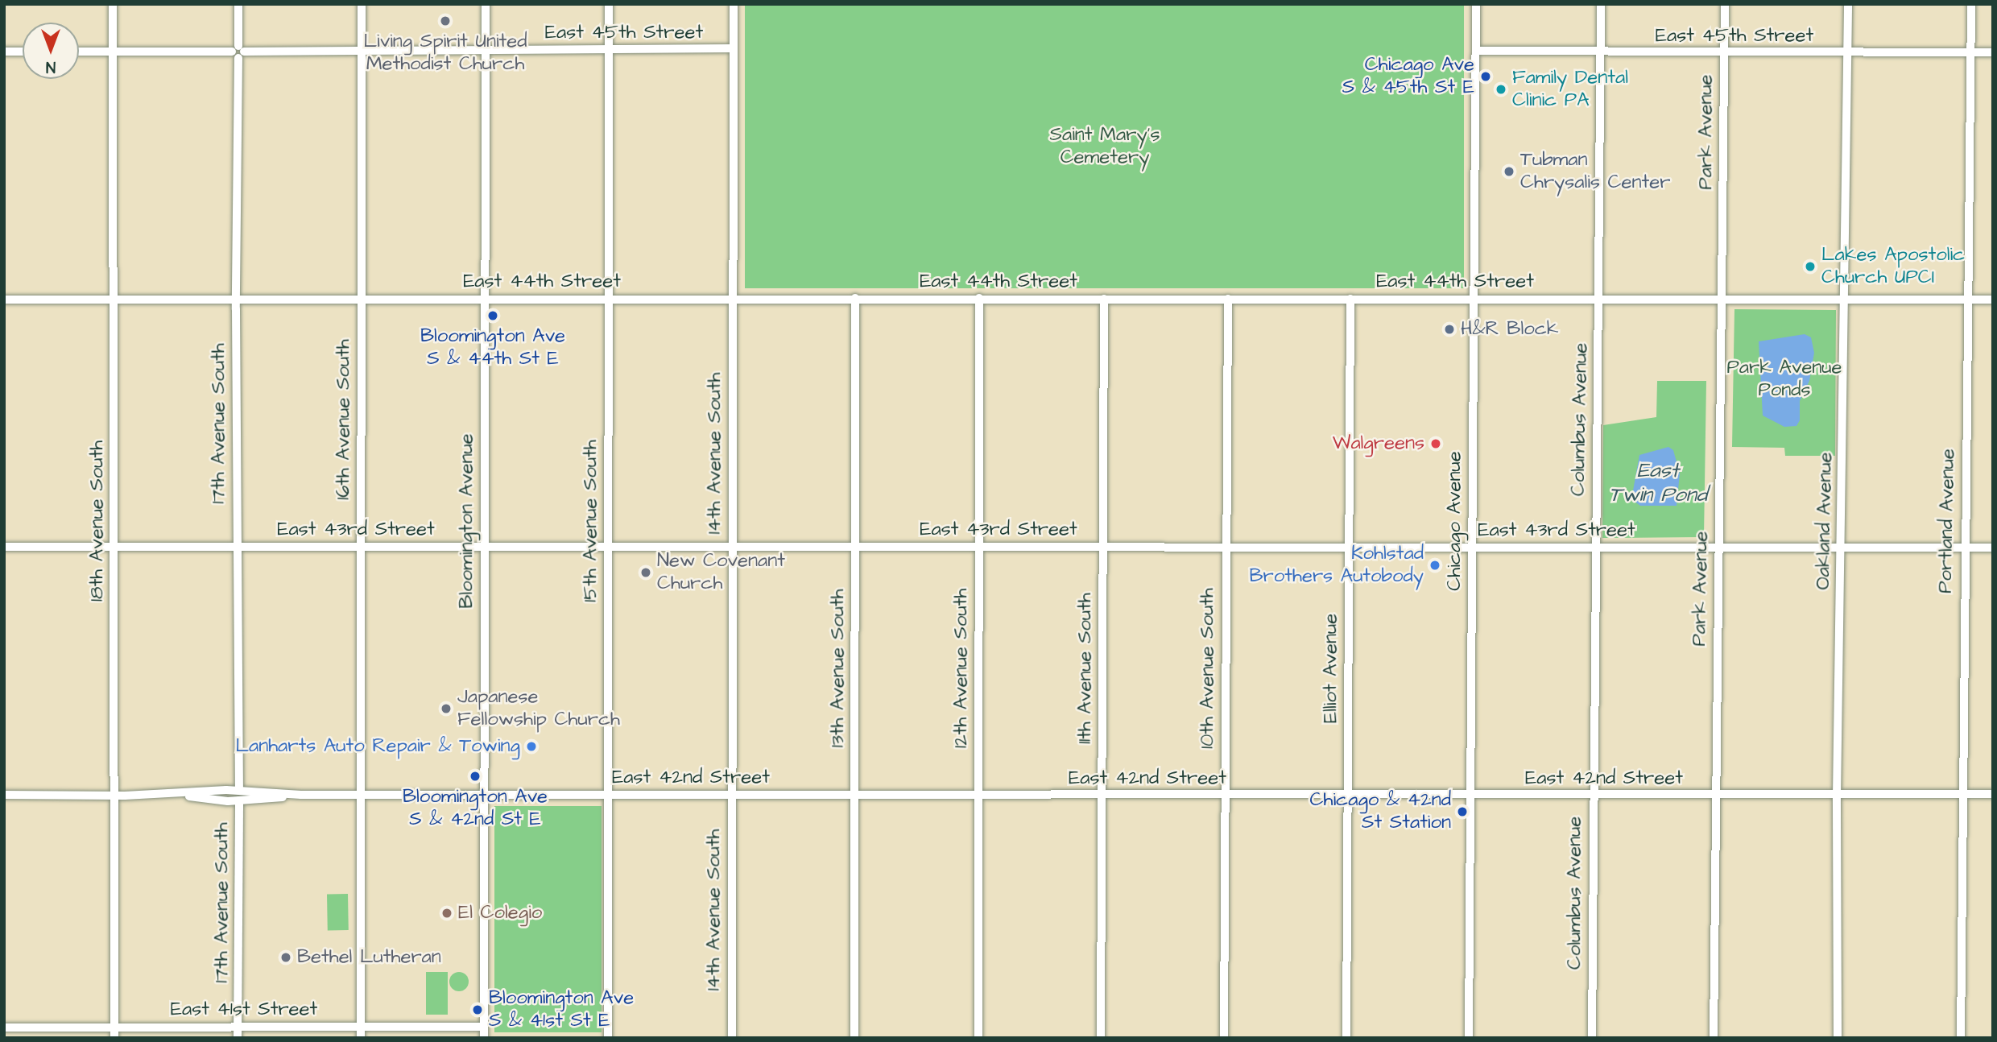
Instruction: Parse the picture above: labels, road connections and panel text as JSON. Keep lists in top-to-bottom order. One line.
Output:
{"streets":{"street":["East 45th Street","Park Avenue","East 44th Street","16th Avenue South","Columbus Avenue","17th Avenue South","14th Avenue South","18th Avenue South","Bloomington Avenue","15th Avenue South","Chicago Avenue","Oakland Avenue","Portland Avenue","East 43rd Street","13th Avenue South","12th Avenue South","11th Avenue South","10th Avenue South","Elliot Avenue","East 42nd Street","East 41st Street"]},"crossings":[["East 45th Street","Park Avenue"],["East 45th Street","16th Avenue South"],["East 45th Street","Columbus Avenue"],["East 45th Street","17th Avenue South"],["East 45th Street","14th Avenue South"],["East 45th Street","18th Avenue South"],["East 45th Street","Bloomington Avenue"],["East 45th Street","15th Avenue South"],["East 45th Street","Chicago Avenue"],["East 45th Street","Oakland Avenue"],["East 45th Street","Portland Avenue"],["Park Avenue","East 44th Street"],["Park Avenue","East 43rd Street"],["Park Avenue","East 42nd Street"],["East 44th Street","16th Avenue South"],["East 44th Street","Columbus Avenue"],["East 44th Street","17th Avenue South"],["East 44th Street","14th Avenue South"],["East 44th Street","18th Avenue South"],["East 44th Street","Bloomington Avenue"],["East 44th Street","15th Avenue South"],["East 44th Street","Chicago Avenue"],["East 44th Street","Oakland Avenue"],["East 44th Street","Portland Avenue"],["East 44th Street","13th Avenue South"],["East 44th Street","12th Avenue South"],["East 44th Street","11th Avenue South"],["East 44th Street","10th Avenue South"],["East 44th Street","Elliot Avenue"],["16th Avenue South","East 43rd Street"],["16th Avenue South","East 42nd Street"],["16th Avenue South","East 41st Street"],["Columbus Avenue","East 43rd Street"],["Columbus Avenue","East 42nd Street"],["17th Avenue South","East 43rd Street"],["17th Avenue South","East 42nd Street"],["17th Avenue South","East 41st Street"],["14th Avenue South","East 43rd Street"],["14th Avenue South","East 42nd Street"],["18th Avenue South","East 43rd Street"],["18th Avenue South","East 42nd Street"],["18th Avenue South","East 41st Street"],["Bloomington Avenue","East 43rd Street"],["Bloomington Avenue","East 42nd Street"],["Bloomington Avenue","East 41st Street"],["15th Avenue South","East 43rd Street"],["15th Avenue South","East 42nd Street"],["Chicago Avenue","East 43rd Street"],["Chicago Avenue","East 42nd Street"],["Oakland Avenue","East 43rd Street"],["Oakland Avenue","East 42nd Street"],["Portland Avenue","East 43rd Street"],["Portland Avenue","East 42nd Street"],["East 43rd Street","13th Avenue South"],["East 43rd Street","12th Avenue South"],["East 43rd Street","11th Avenue South"],["East 43rd Street","10th Avenue South"],["East 43rd Street","Elliot Avenue"],["13th Avenue South","East 42nd Street"],["12th Avenue South","East 42nd Street"],["11th Avenue South","East 42nd Street"],["10th Avenue South","East 42nd Street"],["Elliot Avenue","East 42nd Street"]],"water":["East Twin Pond"],"parks":["Saint Mary's Cemetery","Park Avenue Ponds"],"places":["Living Spirit United Methodist Church","Chicago Ave S & 45th St E","Family Dental Clinic PA","Tubman Chrysalis Center","Lakes Apostolic Church UPCI","Bloomington Ave S & 44th St E","H&R Block","Walgreens","Kohlstad Brothers Autobody","New Covenant Church","Japanese Fellowship Church","Lanharts Auto Repair & Towing","Bloomington Ave S & 42nd St E","Chicago & 42nd St Station","El Colegio","Bethel Lutheran","Bloomington Ave S & 41st St E"],"north":"bottom"}
